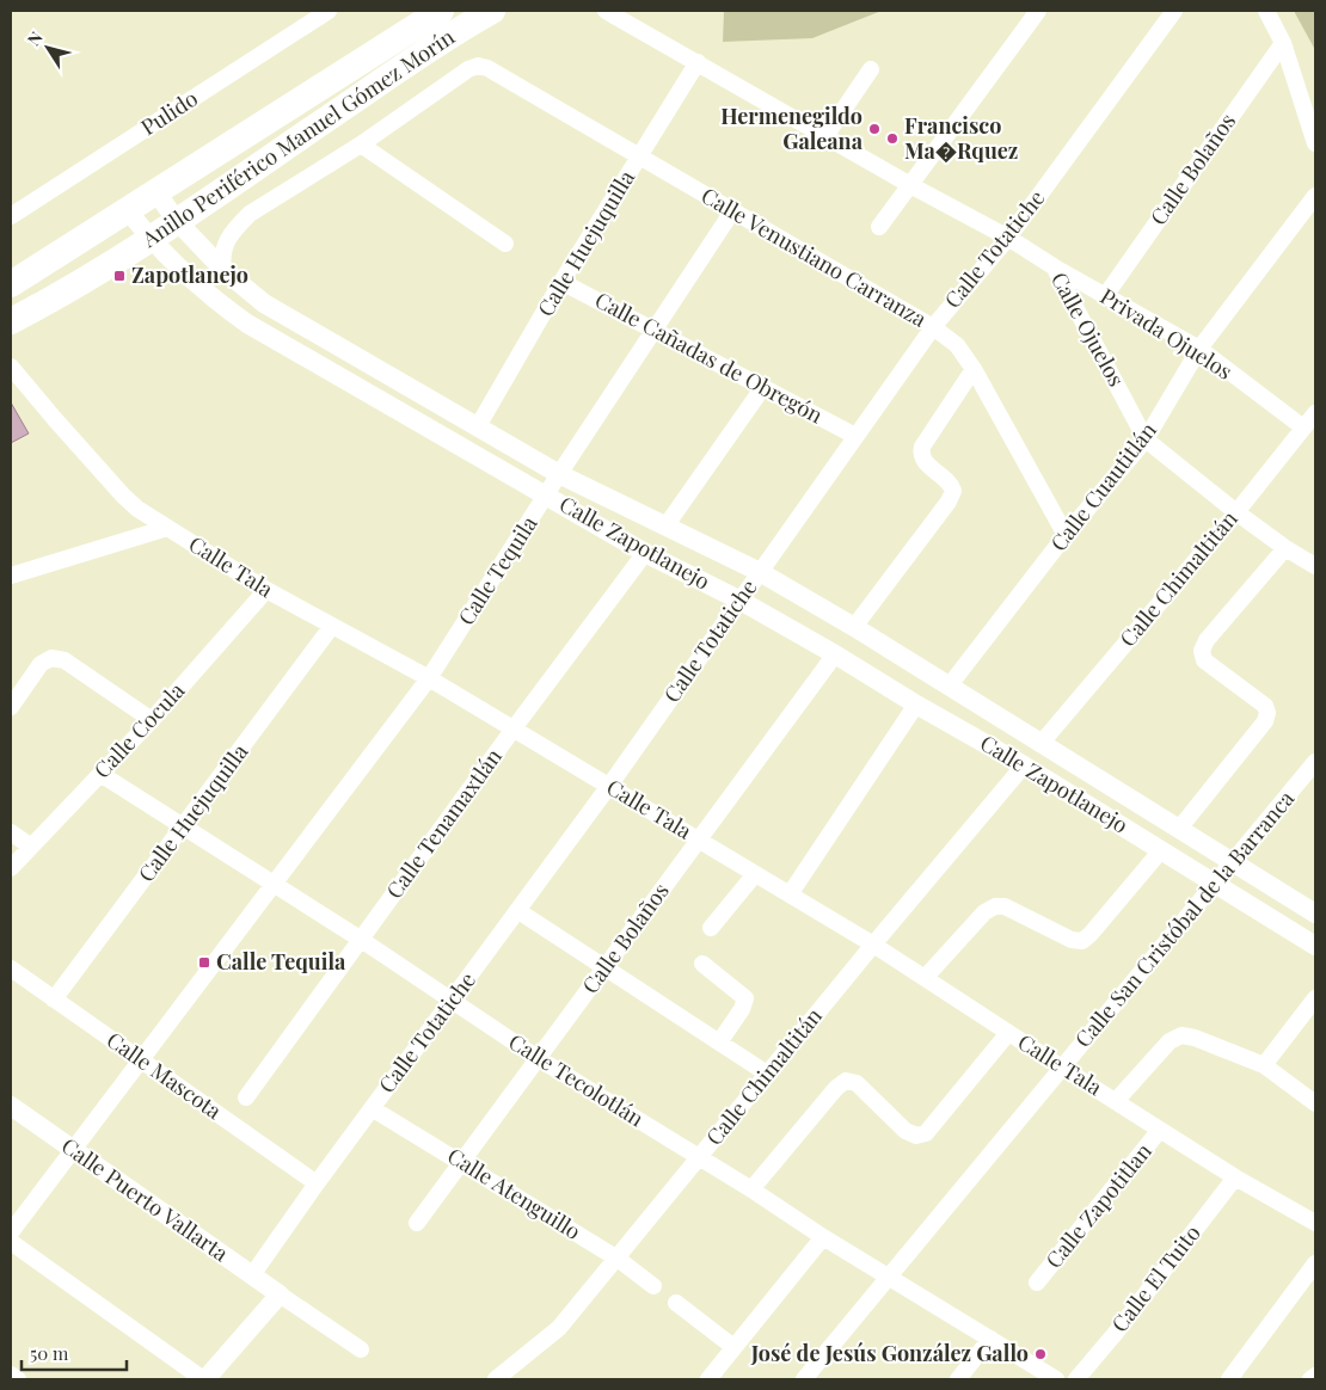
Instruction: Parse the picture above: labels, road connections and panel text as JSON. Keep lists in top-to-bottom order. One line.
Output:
{"streets":{"highway":["Anillo Periférico Manuel Gómez Morín"],"street":["Pulido","Calle Bolaños","Calle Huejuquilla","Calle Totatiche","Calle Venustiano Carranza","Calle Ojuelos","Privada Ojuelos","Calle Cañadas de Obregón","Calle Cuautitlán","Calle Zapotlanejo","Calle Tala","Calle Tequila","Calle Chimaltitán","Calle Cocula","Calle Tenamaxtlán","Calle San Cristóbal de la Barranca","Calle Mascota","Calle Tecolotlán","Calle Atenguillo","Calle Puerto Vallarta","Calle Zapotitlan","Calle El Tuito"]},"crossings":[["Anillo Periférico Manuel Gómez Morín","Calle Zapotlanejo"],["Calle Bolaños","Privada Ojuelos"],["Calle Bolaños","Calle Zapotlanejo"],["Calle Bolaños","Calle Tala"],["Calle Bolaños","Calle Tecolotlán"],["Calle Bolaños","Calle Atenguillo"],["Calle Huejuquilla","Calle Venustiano Carranza"],["Calle Huejuquilla","Calle Ojuelos"],["Calle Huejuquilla","Calle Cañadas de Obregón"],["Calle Huejuquilla","Calle Zapotlanejo"],["Calle Huejuquilla","Calle Tala"],["Calle Huejuquilla","Calle Mascota"],["Calle Huejuquilla","Calle Tecolotlán"],["Calle Totatiche","Calle Venustiano Carranza"],["Calle Totatiche","Calle Ojuelos"],["Calle Totatiche","Calle Cañadas de Obregón"],["Calle Totatiche","Calle Zapotlanejo"],["Calle Totatiche","Calle Tala"],["Calle Totatiche","Calle Mascota"],["Calle Totatiche","Calle Tecolotlán"],["Calle Totatiche","Calle Atenguillo"],["Calle Totatiche","Calle Puerto Vallarta"],["Calle Venustiano Carranza","Calle Cuautitlán"],["Calle Venustiano Carranza","Calle Tequila"],["Calle Ojuelos","Privada Ojuelos"],["Calle Ojuelos","Calle Cuautitlán"],["Calle Ojuelos","Calle Chimaltitán"],["Privada Ojuelos","Calle Cuautitlán"],["Privada Ojuelos","Calle Chimaltitán"],["Calle Cañadas de Obregón","Calle Tequila"],["Calle Cuautitlán","Calle Zapotlanejo"],["Calle Zapotlanejo","Calle Tequila"],["Calle Zapotlanejo","Calle Chimaltitán"],["Calle Zapotlanejo","Calle Tenamaxtlán"],["Calle Zapotlanejo","Calle San Cristóbal de la Barranca"],["Calle Tala","Calle Tequila"],["Calle Tala","Calle Chimaltitán"],["Calle Tala","Calle Cocula"],["Calle Tala","Calle Tenamaxtlán"],["Calle Tala","Calle San Cristóbal de la Barranca"],["Calle Tala","Calle Zapotitlan"],["Calle Tala","Calle El Tuito"],["Calle Tequila","Calle Mascota"],["Calle Tequila","Calle Tecolotlán"],["Calle Tequila","Calle Puerto Vallarta"],["Calle Chimaltitán","Calle Tecolotlán"],["Calle Chimaltitán","Calle Atenguillo"],["Calle Cocula","Calle Tecolotlán"],["Calle Tenamaxtlán","Calle Tecolotlán"],["Calle San Cristóbal de la Barranca","Calle Tecolotlán"]],"places":{"other":["Hermenegildo Galeana","Francisco Ma�Rquez","José de Jesús González Gallo"],"transit":["Zapotlanejo","Calle Tequila"]},"scale_bar":"50 m","north":"top left"}
